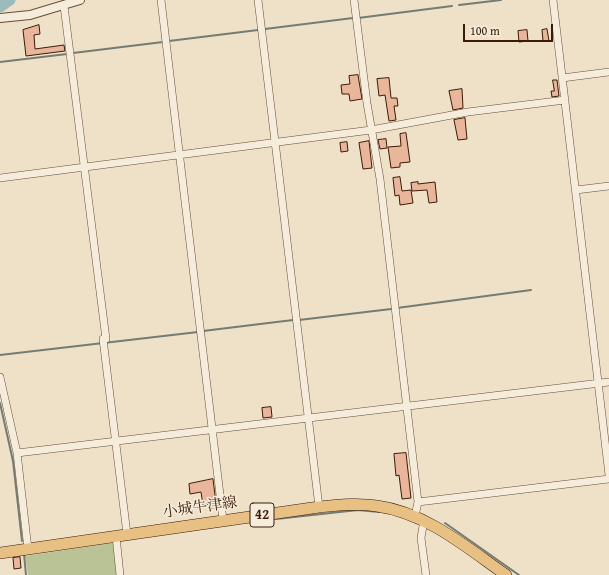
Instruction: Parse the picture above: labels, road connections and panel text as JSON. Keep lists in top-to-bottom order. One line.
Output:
{"streets":{"main road":["小城牛津線","42"]},"scale_bar":"100 m"}
